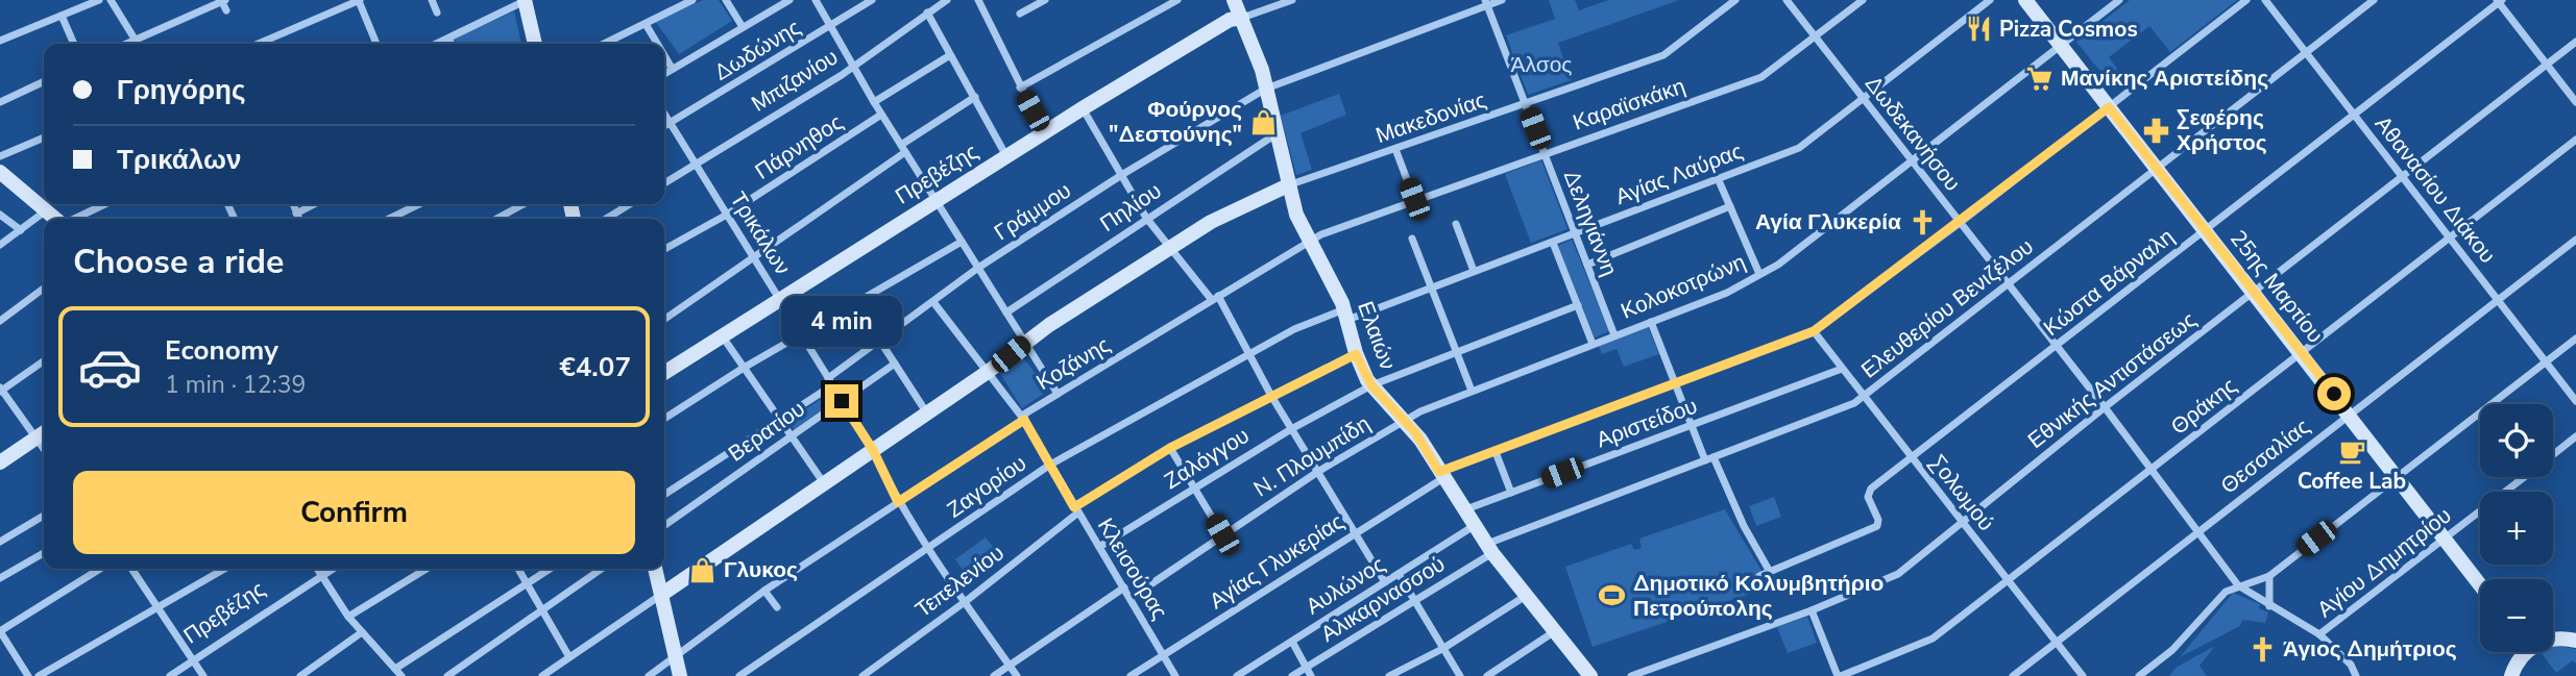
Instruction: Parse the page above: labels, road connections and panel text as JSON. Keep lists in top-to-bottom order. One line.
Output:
{"streets":{"street":["Δωδώνης","Μπιζανίου","Καραϊσκάκη","Μακεδονίας","Δωδεκανήσου","Πάρνηθος","Πρεβέζης","Αγίας Λαύρας","Αθανασίου Διάκου","Πηλίου","Γράμμου","Δεληγιάννη","Τρικάλων","Κώστα Βάρναλη","Κολοκοτρώνη","25ης Μαρτίου","Ελευθερίου Βενιζέλου","Ελαιών","Κοζάνης","Εθνικής Αντιστάσεως","Θράκης","Αριστείδου","Βερατίου","N. Πλουμπίδη","Θεσσαλίας","Ζαλόγγου","Ζαγορίου","Σολωμού","Αγίας Γλυκερίας","Αγίου Δημητρίου","Κλεισούρας","Τεπελενίου","Αυλώνος","Αλικαρνασσού"]},"crossings":[["Δωδώνης","Τρικάλων"],["Μπιζανίου","Τρικάλων"],["Καραϊσκάκη","Δωδεκανήσου"],["Καραϊσκάκη","Δεληγιάννη"],["Καραϊσκάκη","Ελαιών"],["Καραϊσκάκη","Κοζάνης"],["Μακεδονίας","Δεληγιάννη"],["Μακεδονίας","Ελαιών"],["Δωδεκανήσου","Αγίας Λαύρας"],["Δωδεκανήσου","Κώστα Βάρναλη"],["Δωδεκανήσου","Κολοκοτρώνη"],["Δωδεκανήσου","Ελευθερίου Βενιζέλου"],["Δωδεκανήσου","Εθνικής Αντιστάσεως"],["Δωδεκανήσου","Θράκης"],["Δωδεκανήσου","Θεσσαλίας"],["Δωδεκανήσου","Αγίας Γλυκερίας"],["Δωδεκανήσου","Αγίου Δημητρίου"],["Πάρνηθος","Τρικάλων"],["Πρεβέζης","Τρικάλων"],["Πρεβέζης","Ελαιών"],["Αγίας Λαύρας","Δεληγιάννη"],["Αγίας Λαύρας","Ελαιών"],["Αγίας Λαύρας","Ζαγορίου"],["Αθανασίου Διάκου","Κώστα Βάρναλη"],["Αθανασίου Διάκου","Ελευθερίου Βενιζέλου"],["Αθανασίου Διάκου","Εθνικής Αντιστάσεως"],["Αθανασίου Διάκου","Θράκης"],["Αθανασίου Διάκου","Θεσσαλίας"],["Πηλίου","Ελαιών"],["Γράμμου","Δεληγιάννη"],["Γράμμου","Τρικάλων"],["Γράμμου","Ελαιών"],["Γράμμου","Κλεισούρας"],["Δεληγιάννη","Κολοκοτρώνη"],["Τρικάλων","Κοζάνης"],["Τρικάλων","Βερατίου"],["Τρικάλων","Ζαγορίου"],["Τρικάλων","Τεπελενίου"],["Κώστα Βάρναλη","25ης Μαρτίου"],["Κώστα Βάρναλη","Σολωμού"],["Κολοκοτρώνη","25ης Μαρτίου"],["Κολοκοτρώνη","Ελαιών"],["Κολοκοτρώνη","N. Πλουμπίδη"],["25ης Μαρτίου","Ελευθερίου Βενιζέλου"],["25ης Μαρτίου","Εθνικής Αντιστάσεως"],["25ης Μαρτίου","Θράκης"],["25ης Μαρτίου","Θεσσαλίας"],["25ης Μαρτίου","Αγίας Γλυκερίας"],["25ης Μαρτίου","Αγίου Δημητρίου"],["Ελευθερίου Βενιζέλου","Ελαιών"],["Ελευθερίου Βενιζέλου","Σολωμού"],["Ελευθερίου Βενιζέλου","Αλικαρνασσού"],["Ελαιών","Κοζάνης"],["Ελαιών","Αριστείδου"],["Ελαιών","N. Πλουμπίδη"],["Ελαιών","Ζαλόγγου"],["Ελαιών","Ζαγορίου"],["Ελαιών","Αγίας Γλυκερίας"],["Ελαιών","Τεπελενίου"],["Ελαιών","Αυλώνος"],["Ελαιών","Αλικαρνασσού"],["Κοζάνης","Κλεισούρας"],["Εθνικής Αντιστάσεως","Σολωμού"],["Θράκης","Σολωμού"],["Αριστείδου","Σολωμού"],["N. Πλουμπίδη","Κλεισούρας"],["Θεσσαλίας","Σολωμού"],["Ζαλόγγου","Κλεισούρας"],["Ζαγορίου","Κλεισούρας"],["Σολωμού","Αγίας Γλυκερίας"],["Αγίας Γλυκερίας","Κλεισούρας"],["Κλεισούρας","Τεπελενίου"]],"parks":["Άλσος"],"places":{"restaurant":["Pizza Cosmos"],"supermarket":["Μανίκης Αριστείδης"],"shop":["Φούρνος \"Δεστούνης\"","Γλυκος"],"pharmacy":["Σεφέρης Χρήστος"],"church":["Αγία Γλυκερία","Άγιος Δημήτριος"],"cafe":["Coffee Lab"],"sports":["Δημοτικό Κολυμβητήριο Πετρούπολης"]},"page":{"banner":["Γρηγόρης","Τρικάλων"],"heading":"Choose a ride","bubble":"4 min","list":[{"name":"Economy","note":"1 min · 12:39","value":"€4.07"}],"map_buttons":["+","−"],"buttons":"Confirm"}}
